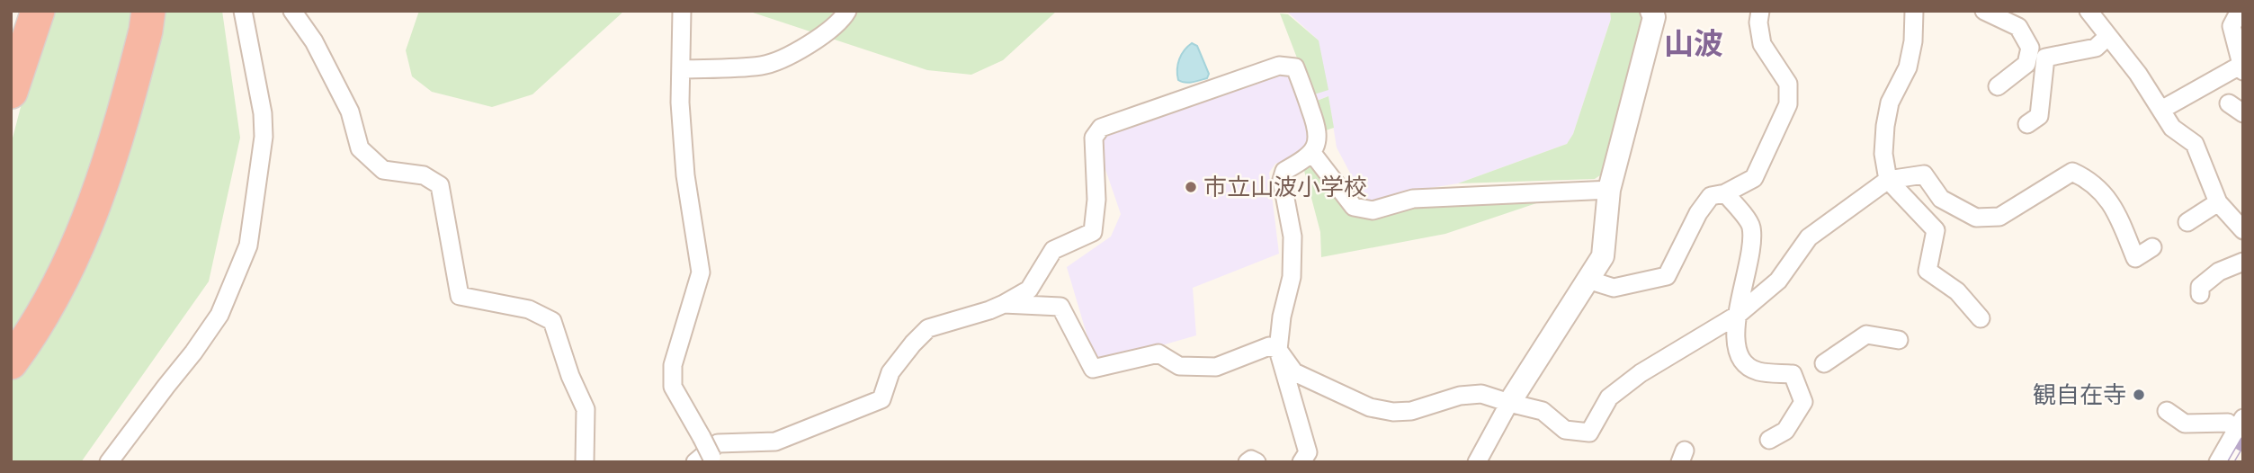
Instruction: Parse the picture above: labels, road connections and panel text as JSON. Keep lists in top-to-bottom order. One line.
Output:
{"districts":["山波"],"places":["市立山波小学校","観自在寺"]}
